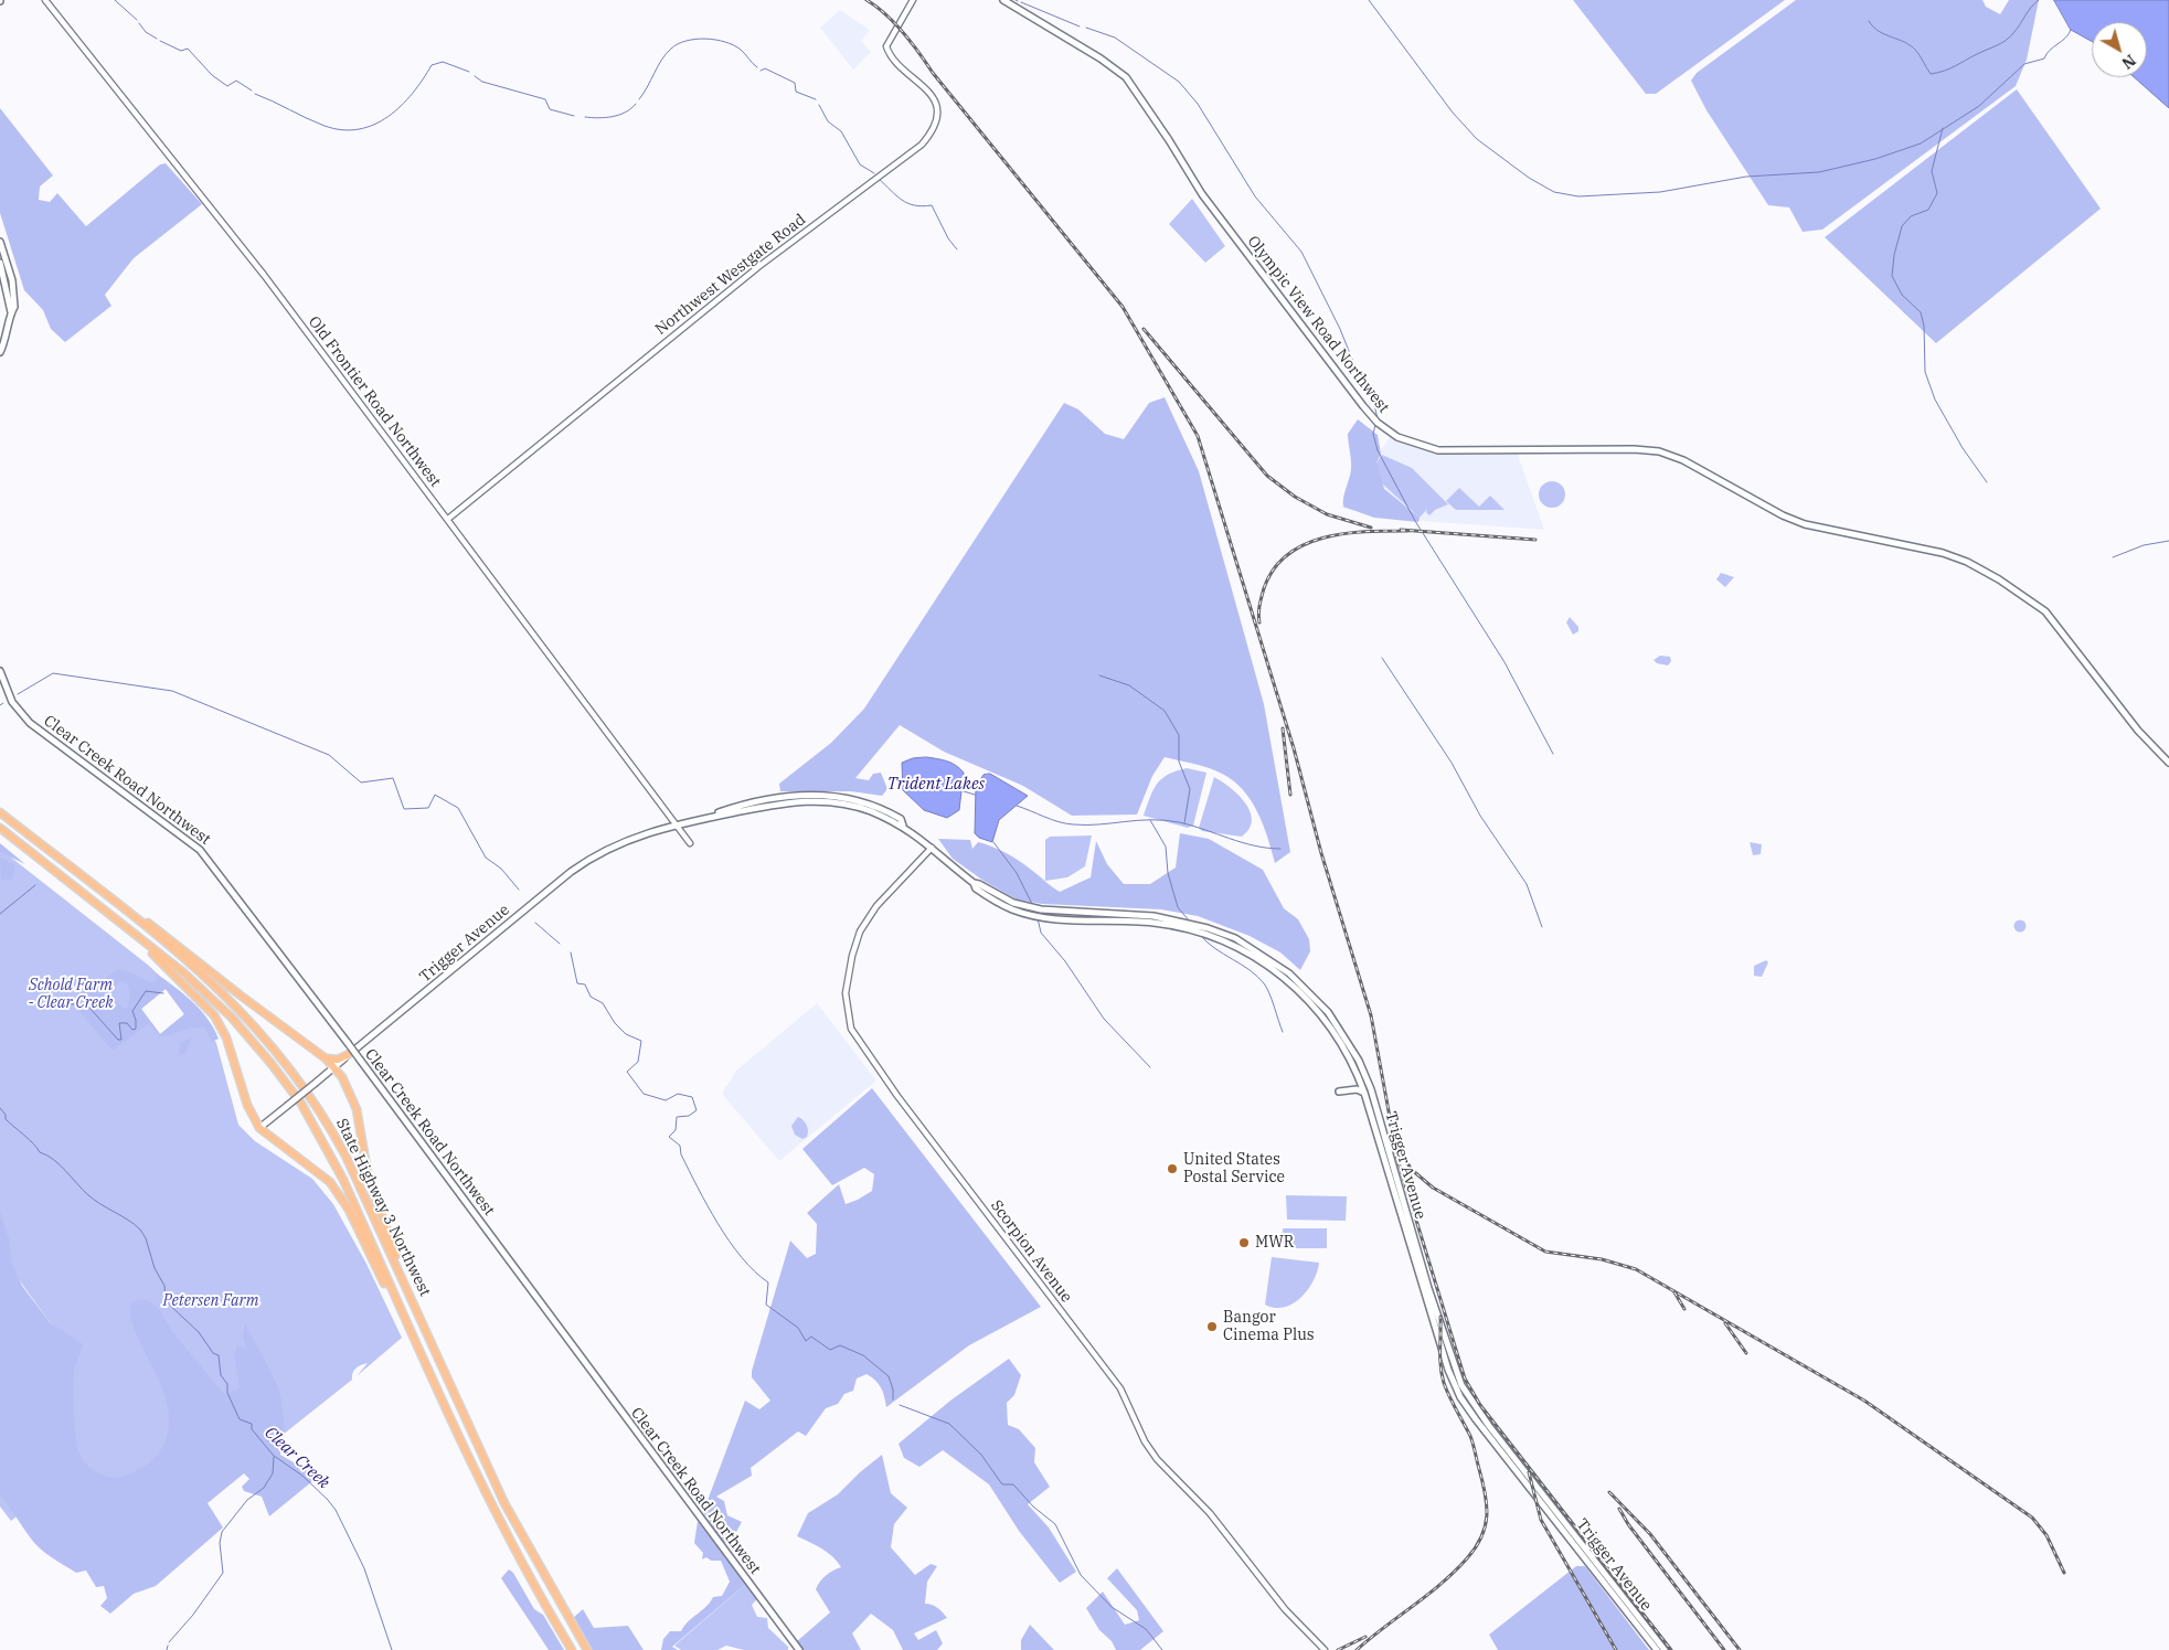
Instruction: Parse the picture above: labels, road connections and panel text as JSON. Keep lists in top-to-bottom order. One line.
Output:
{"streets":{"highway":["State Highway 3 Northwest"],"main road":["Olympic View Road Northwest","Clear Creek Road Northwest","Trigger Avenue"],"street":["Northwest Westgate Road","Old Frontier Road Northwest","Scorpion Avenue"]},"crossings":[["Northwest Westgate Road","Old Frontier Road Northwest"],["Old Frontier Road Northwest","Trigger Avenue"],["Trigger Avenue","Scorpion Avenue"]],"water":["Trident Lakes","Clear Creek"],"parks":["Schold Farm - Clear Creek","Petersen Farm"],"places":["United States Postal Service","MWR","Bangor Cinema Plus"],"north":"bottom right"}
